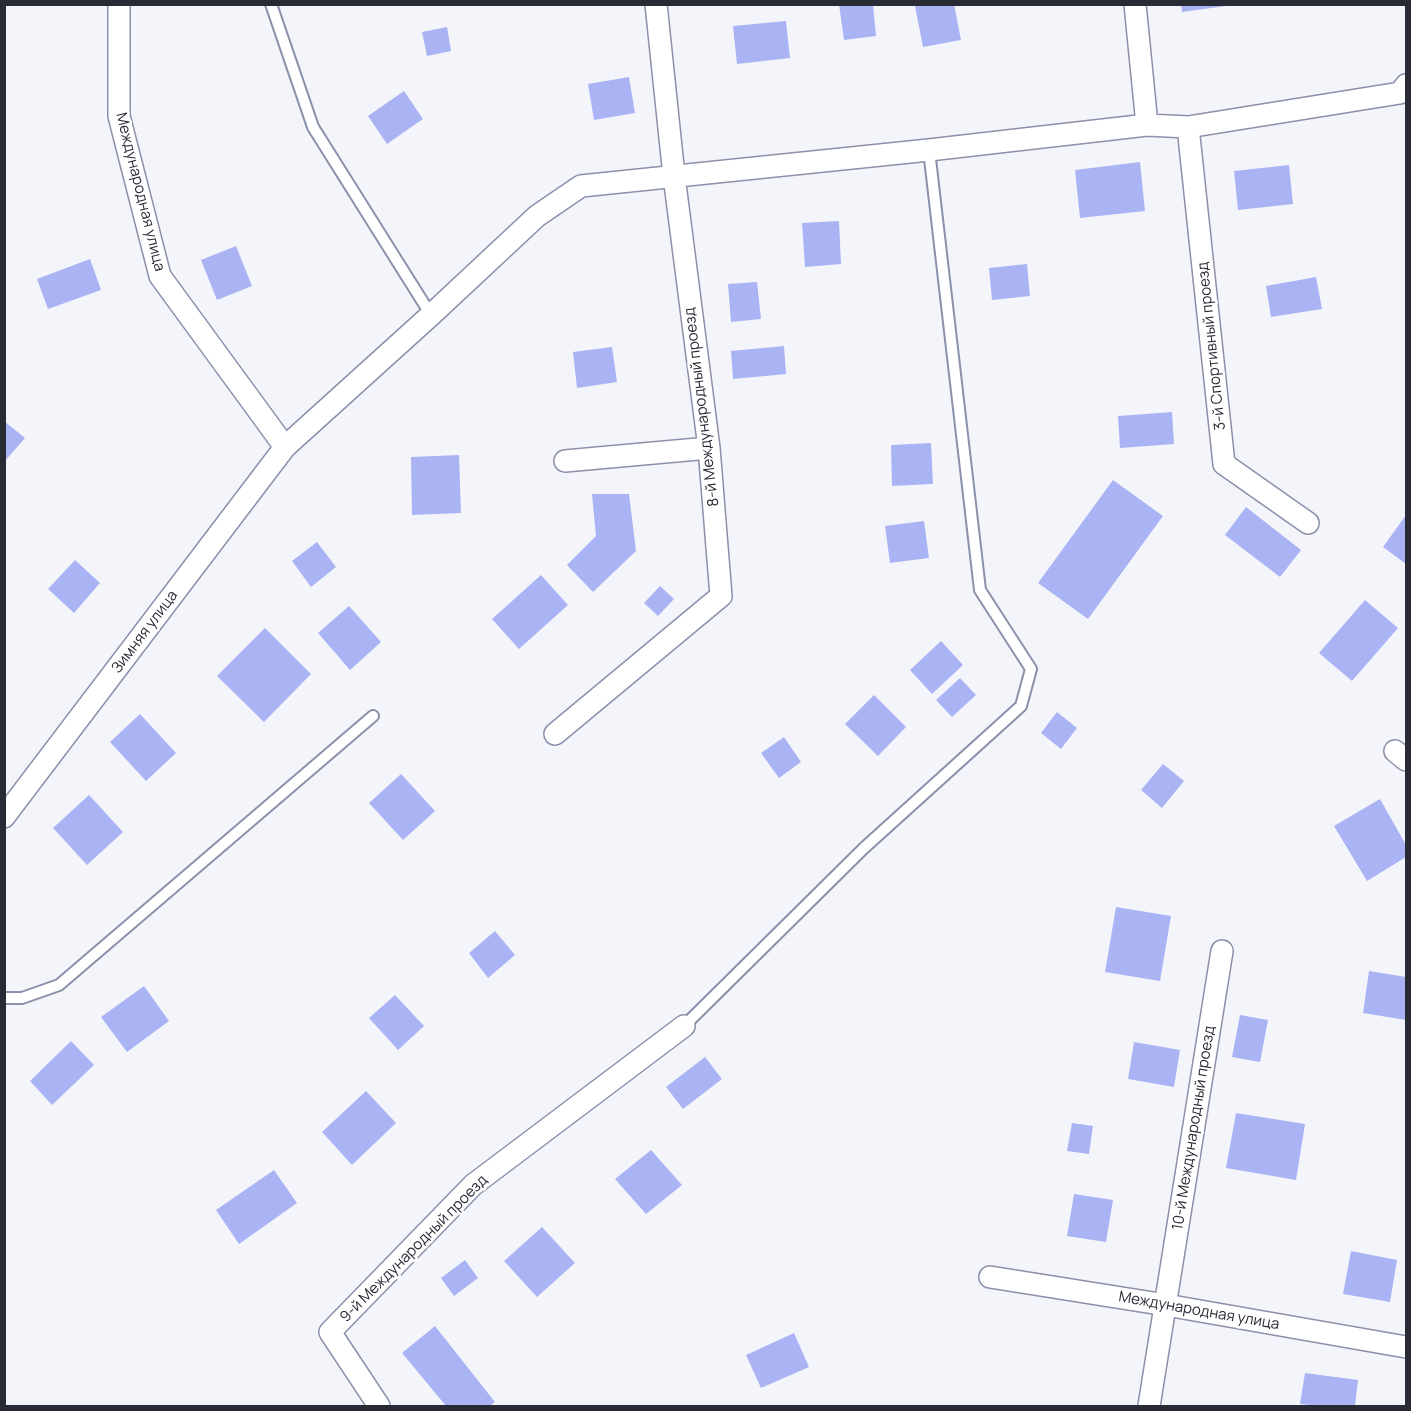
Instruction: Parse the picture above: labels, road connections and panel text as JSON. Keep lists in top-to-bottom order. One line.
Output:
{"streets":{"street":["Международная улица","3-й Спортивный проезд","8-й Международный проезд","Зимняя улица","10-й Международный проезд","9-й Международный проезд"]},"crossings":[["Международная улица","Зимняя улица"],["Международная улица","10-й Международный проезд"],["3-й Спортивный проезд","Зимняя улица"],["8-й Международный проезд","Зимняя улица"]]}
